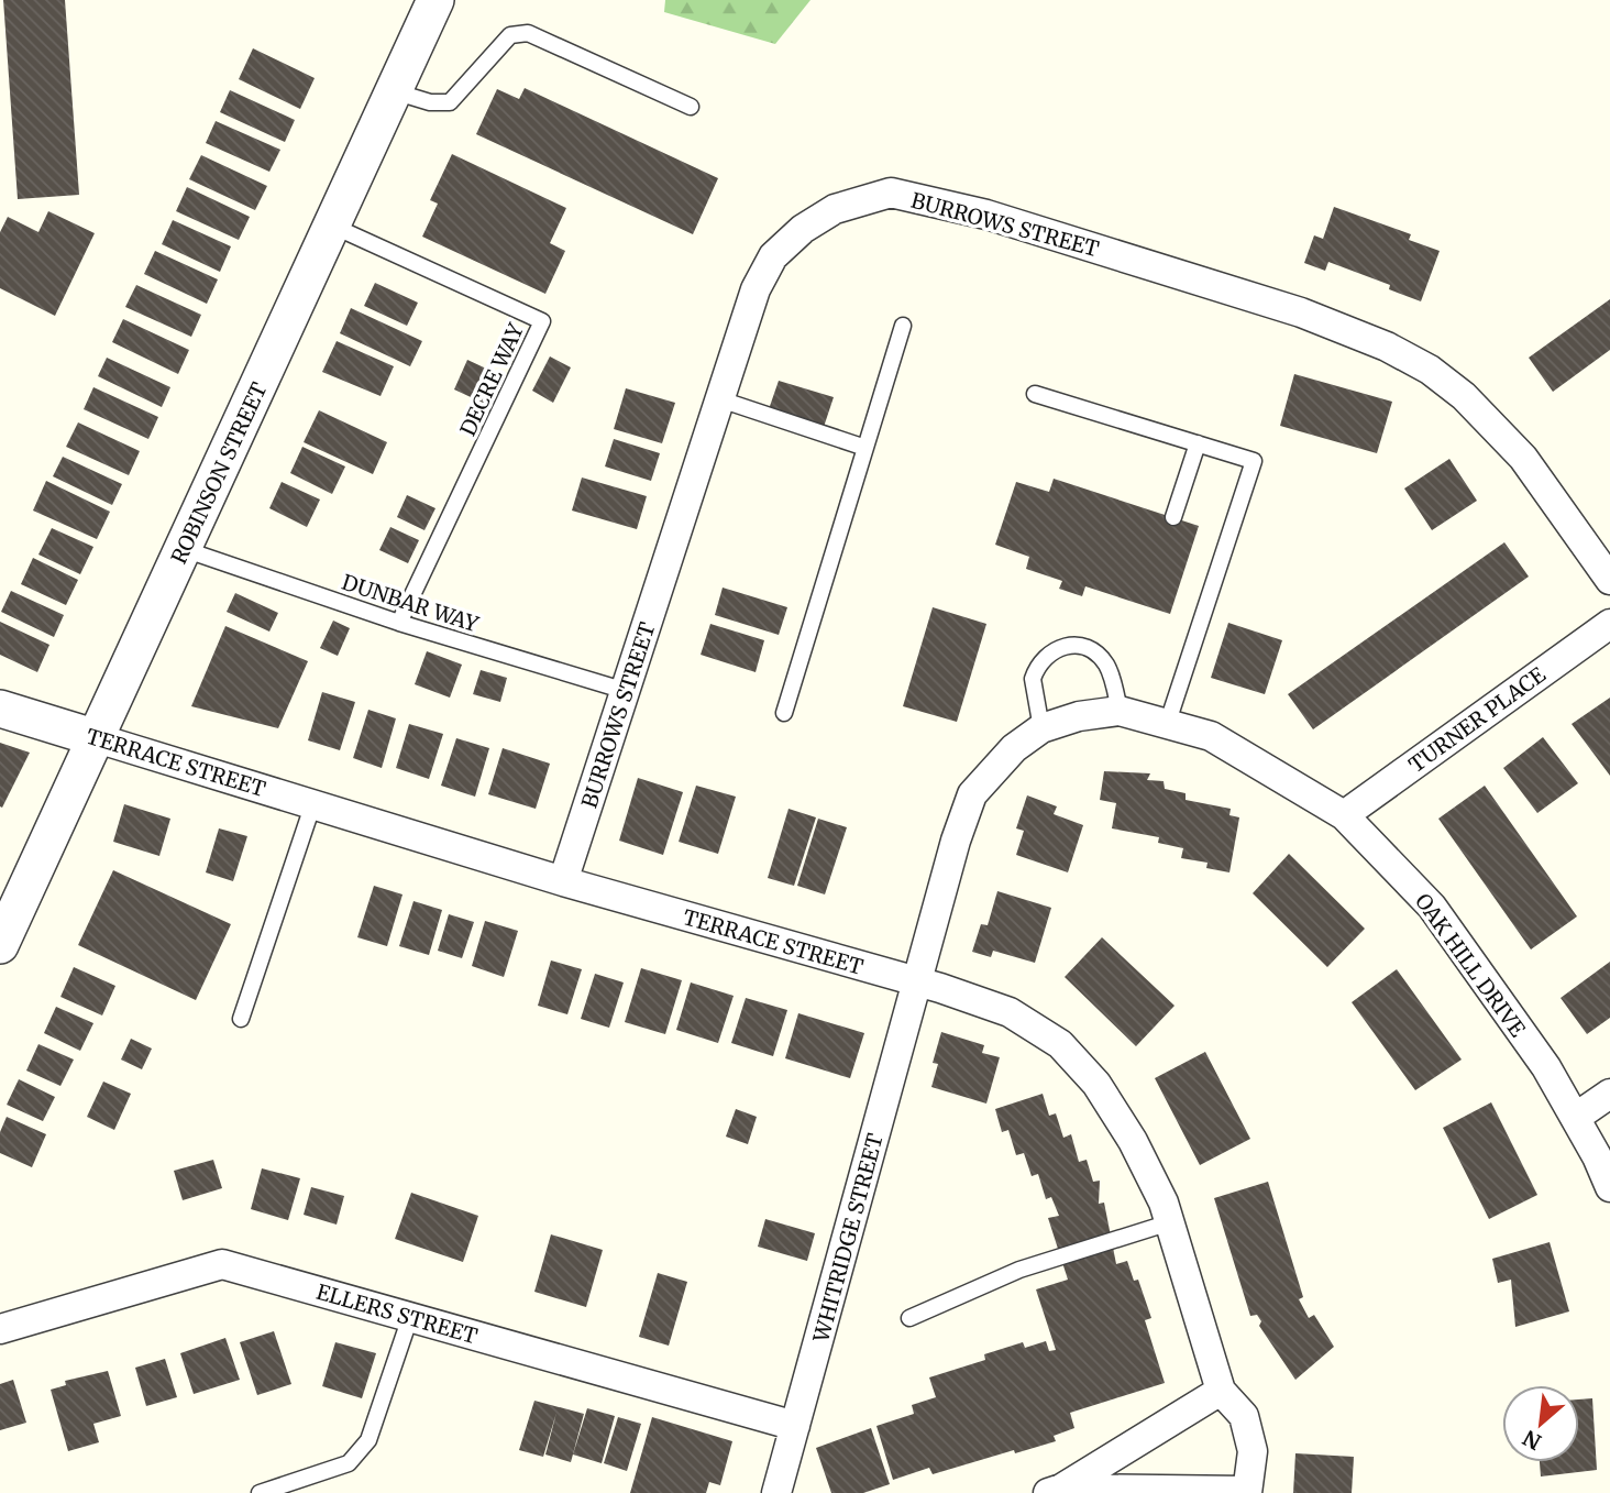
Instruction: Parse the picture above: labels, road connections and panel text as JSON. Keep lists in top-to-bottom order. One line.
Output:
{"streets":{"street":["BURROWS STREET","ROBINSON STREET","TURNER PLACE","TERRACE STREET","OAK HILL DRIVE","WHITRIDGE STREET","ELLERS STREET"],"lane":["DECRE WAY","DUNBAR WAY"]},"crossings":[["BURROWS STREET","DUNBAR WAY"],["BURROWS STREET","TERRACE STREET"],["DECRE WAY","ROBINSON STREET"],["DECRE WAY","DUNBAR WAY"],["ROBINSON STREET","DUNBAR WAY"],["ROBINSON STREET","TERRACE STREET"],["TURNER PLACE","OAK HILL DRIVE"],["TERRACE STREET","OAK HILL DRIVE"],["TERRACE STREET","WHITRIDGE STREET"],["OAK HILL DRIVE","WHITRIDGE STREET"],["WHITRIDGE STREET","ELLERS STREET"]],"north":"bottom left"}
